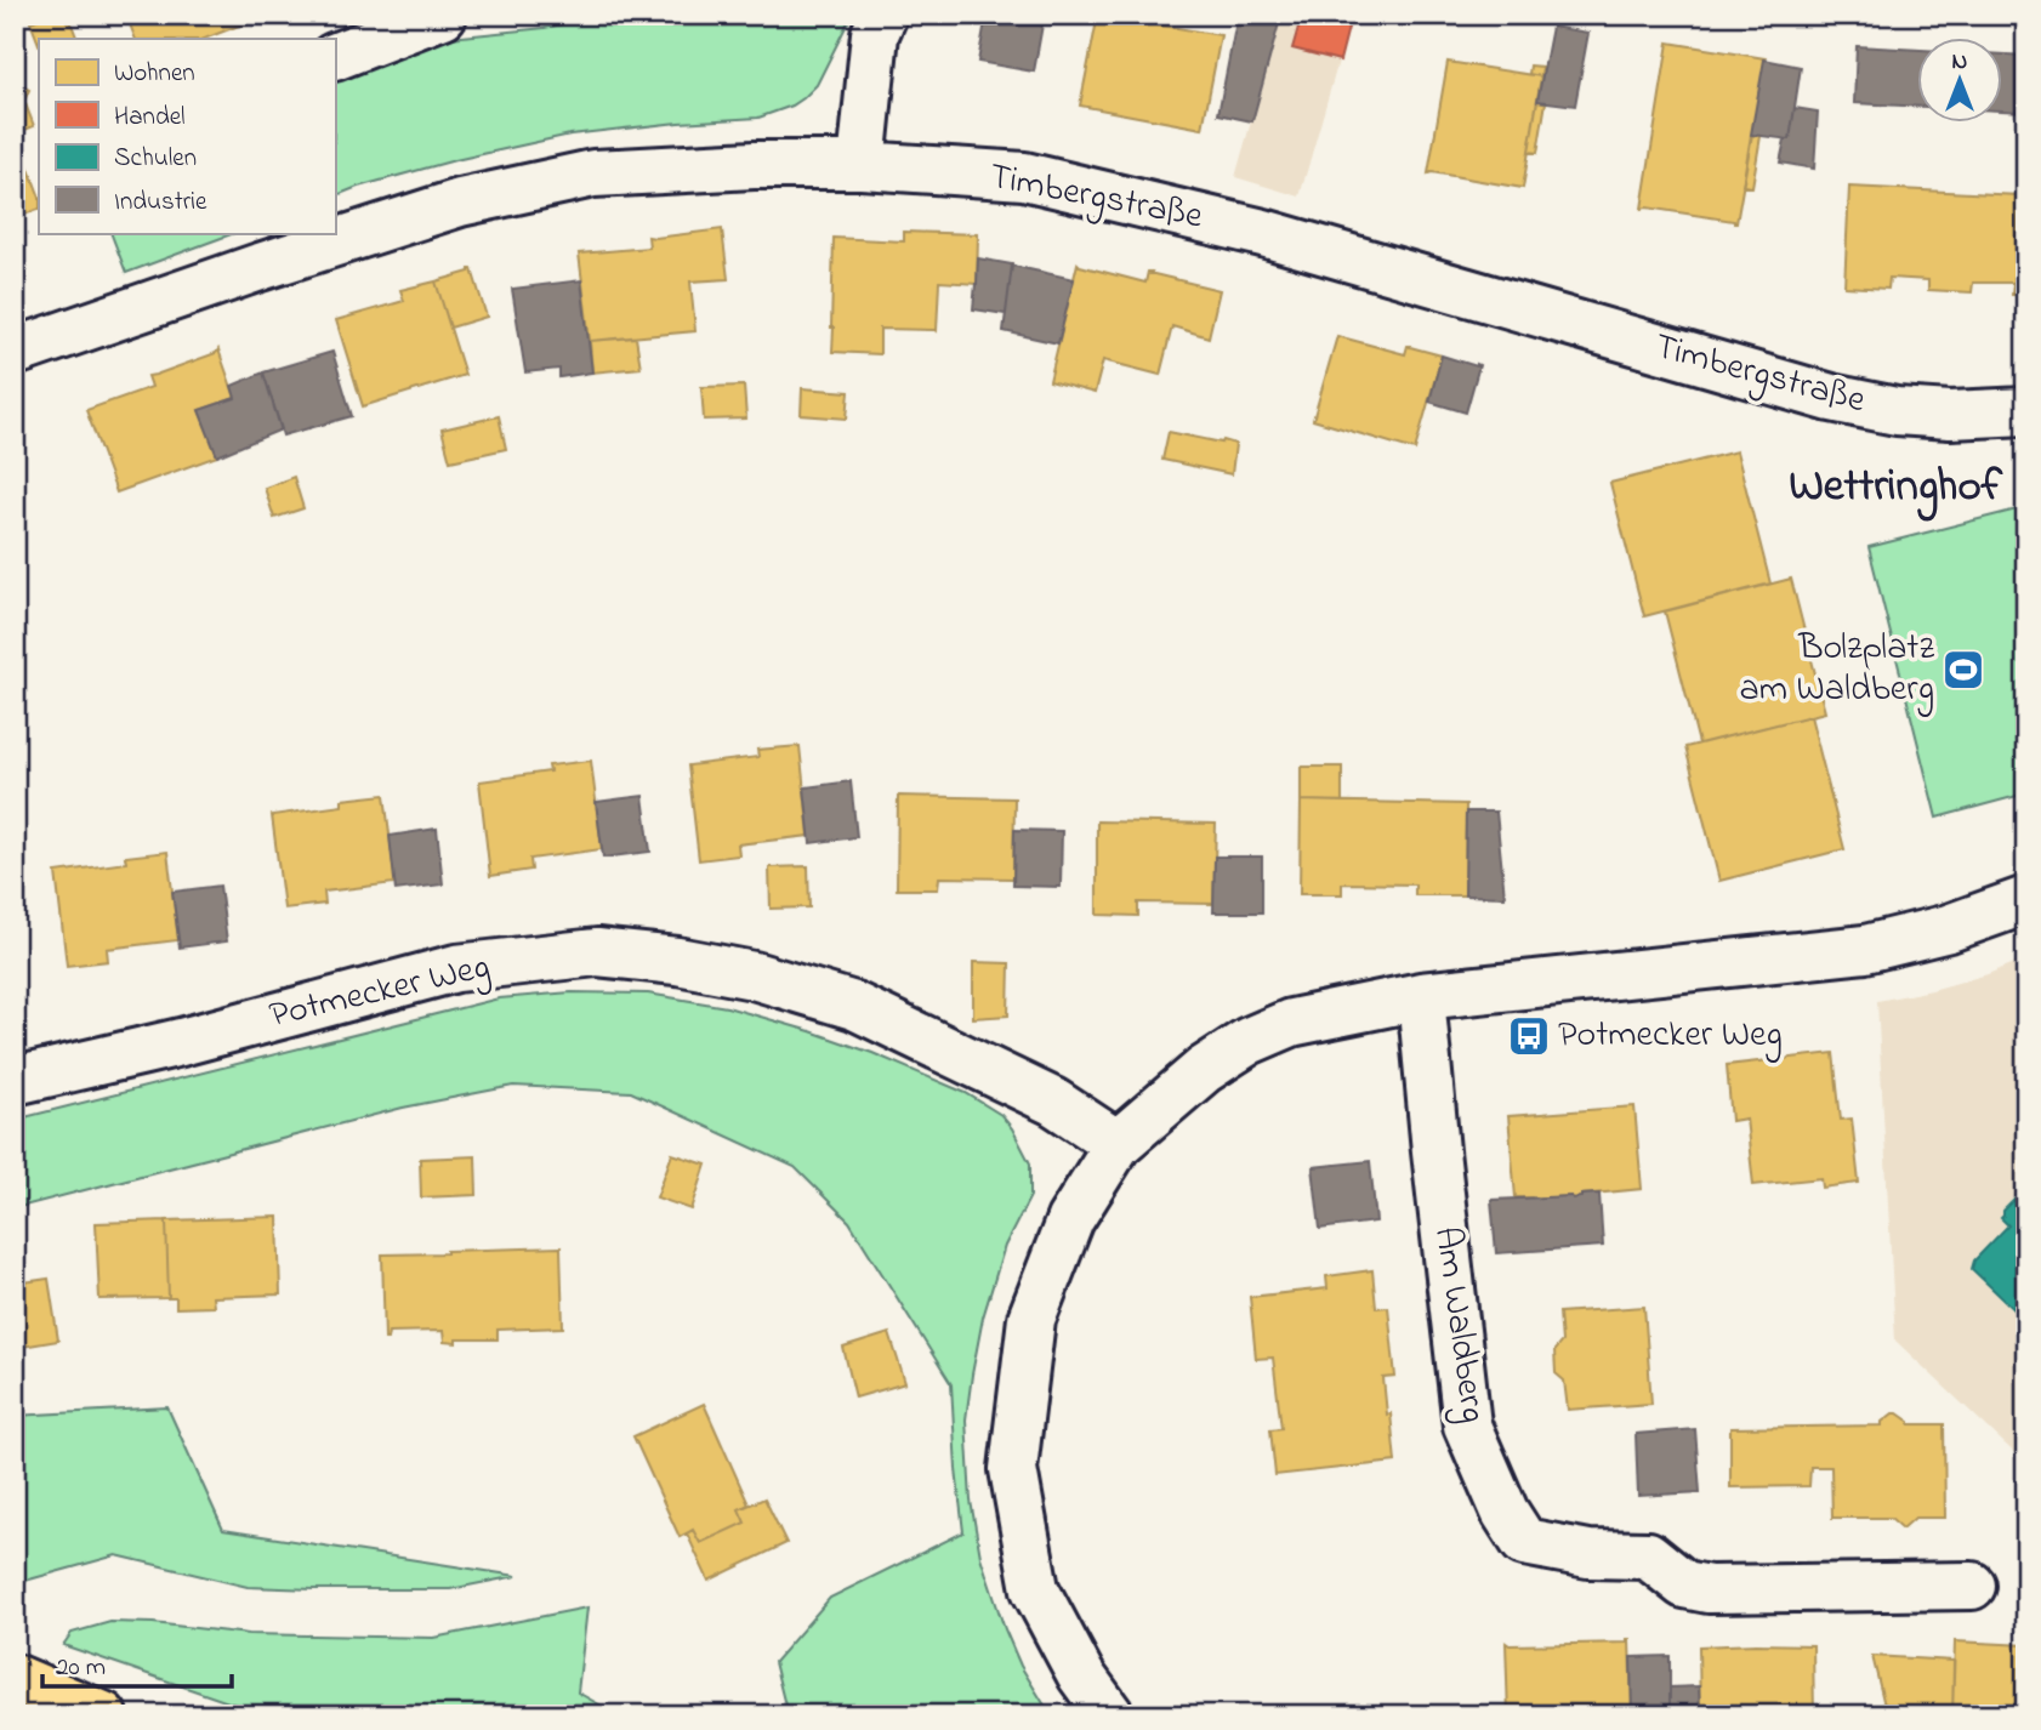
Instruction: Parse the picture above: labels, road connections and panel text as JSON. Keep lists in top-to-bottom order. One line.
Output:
{"streets":{"street":["Timbergstraße","Potmecker Weg","Am Waldberg"]},"districts":["Wettringhof"],"places":{"sports":["Bolzplatz am Waldberg"],"bus stop":["Potmecker Weg"]},"legend":["Wohnen","Handel","Schulen","Industrie"],"scale_bar":"20 m","north":"top"}
